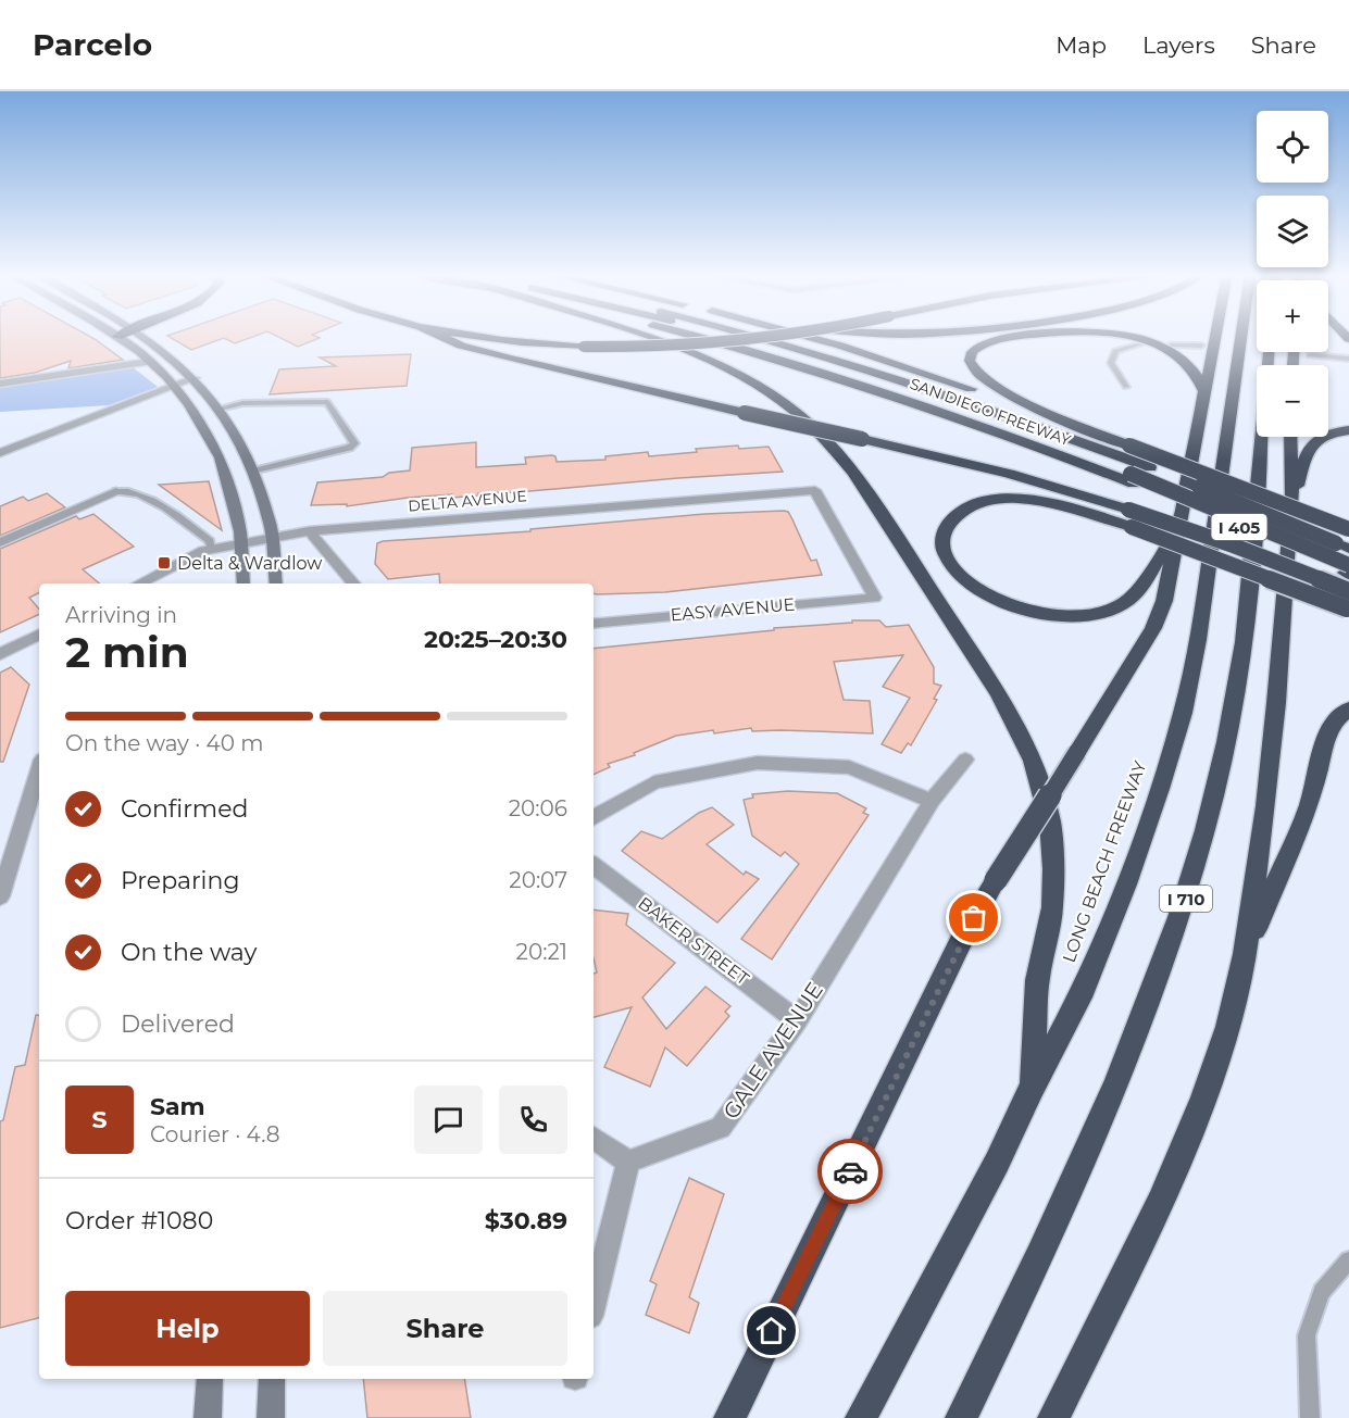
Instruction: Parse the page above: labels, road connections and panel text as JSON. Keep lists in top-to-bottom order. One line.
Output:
{"streets":{"highway":["SAN DIEGO FREEWAY","I 405","LONG BEACH FREEWAY","I 710"],"street":["DELTA AVENUE","EASY AVENUE","BAKER STREET","GALE AVENUE"]},"crossings":[["DELTA AVENUE","EASY AVENUE"],["BAKER STREET","GALE AVENUE"]],"places":{"transit":["Delta & Wardlow"]},"page":{"header":"Parcelo","nav":["Map","Layers","Share"],"map_buttons":["+","−"],"heading":["2 min","Arriving in","20:25–20:30"],"panel":["Sam","Courier · 4.8","Order #1080","$30.89"],"bar":"On the way · 40 m","list":[["Confirmed","20:06"],["Preparing","20:07"],["On the way","20:21"],"Delivered"],"round":"S","buttons":["Help","Share"]}}
